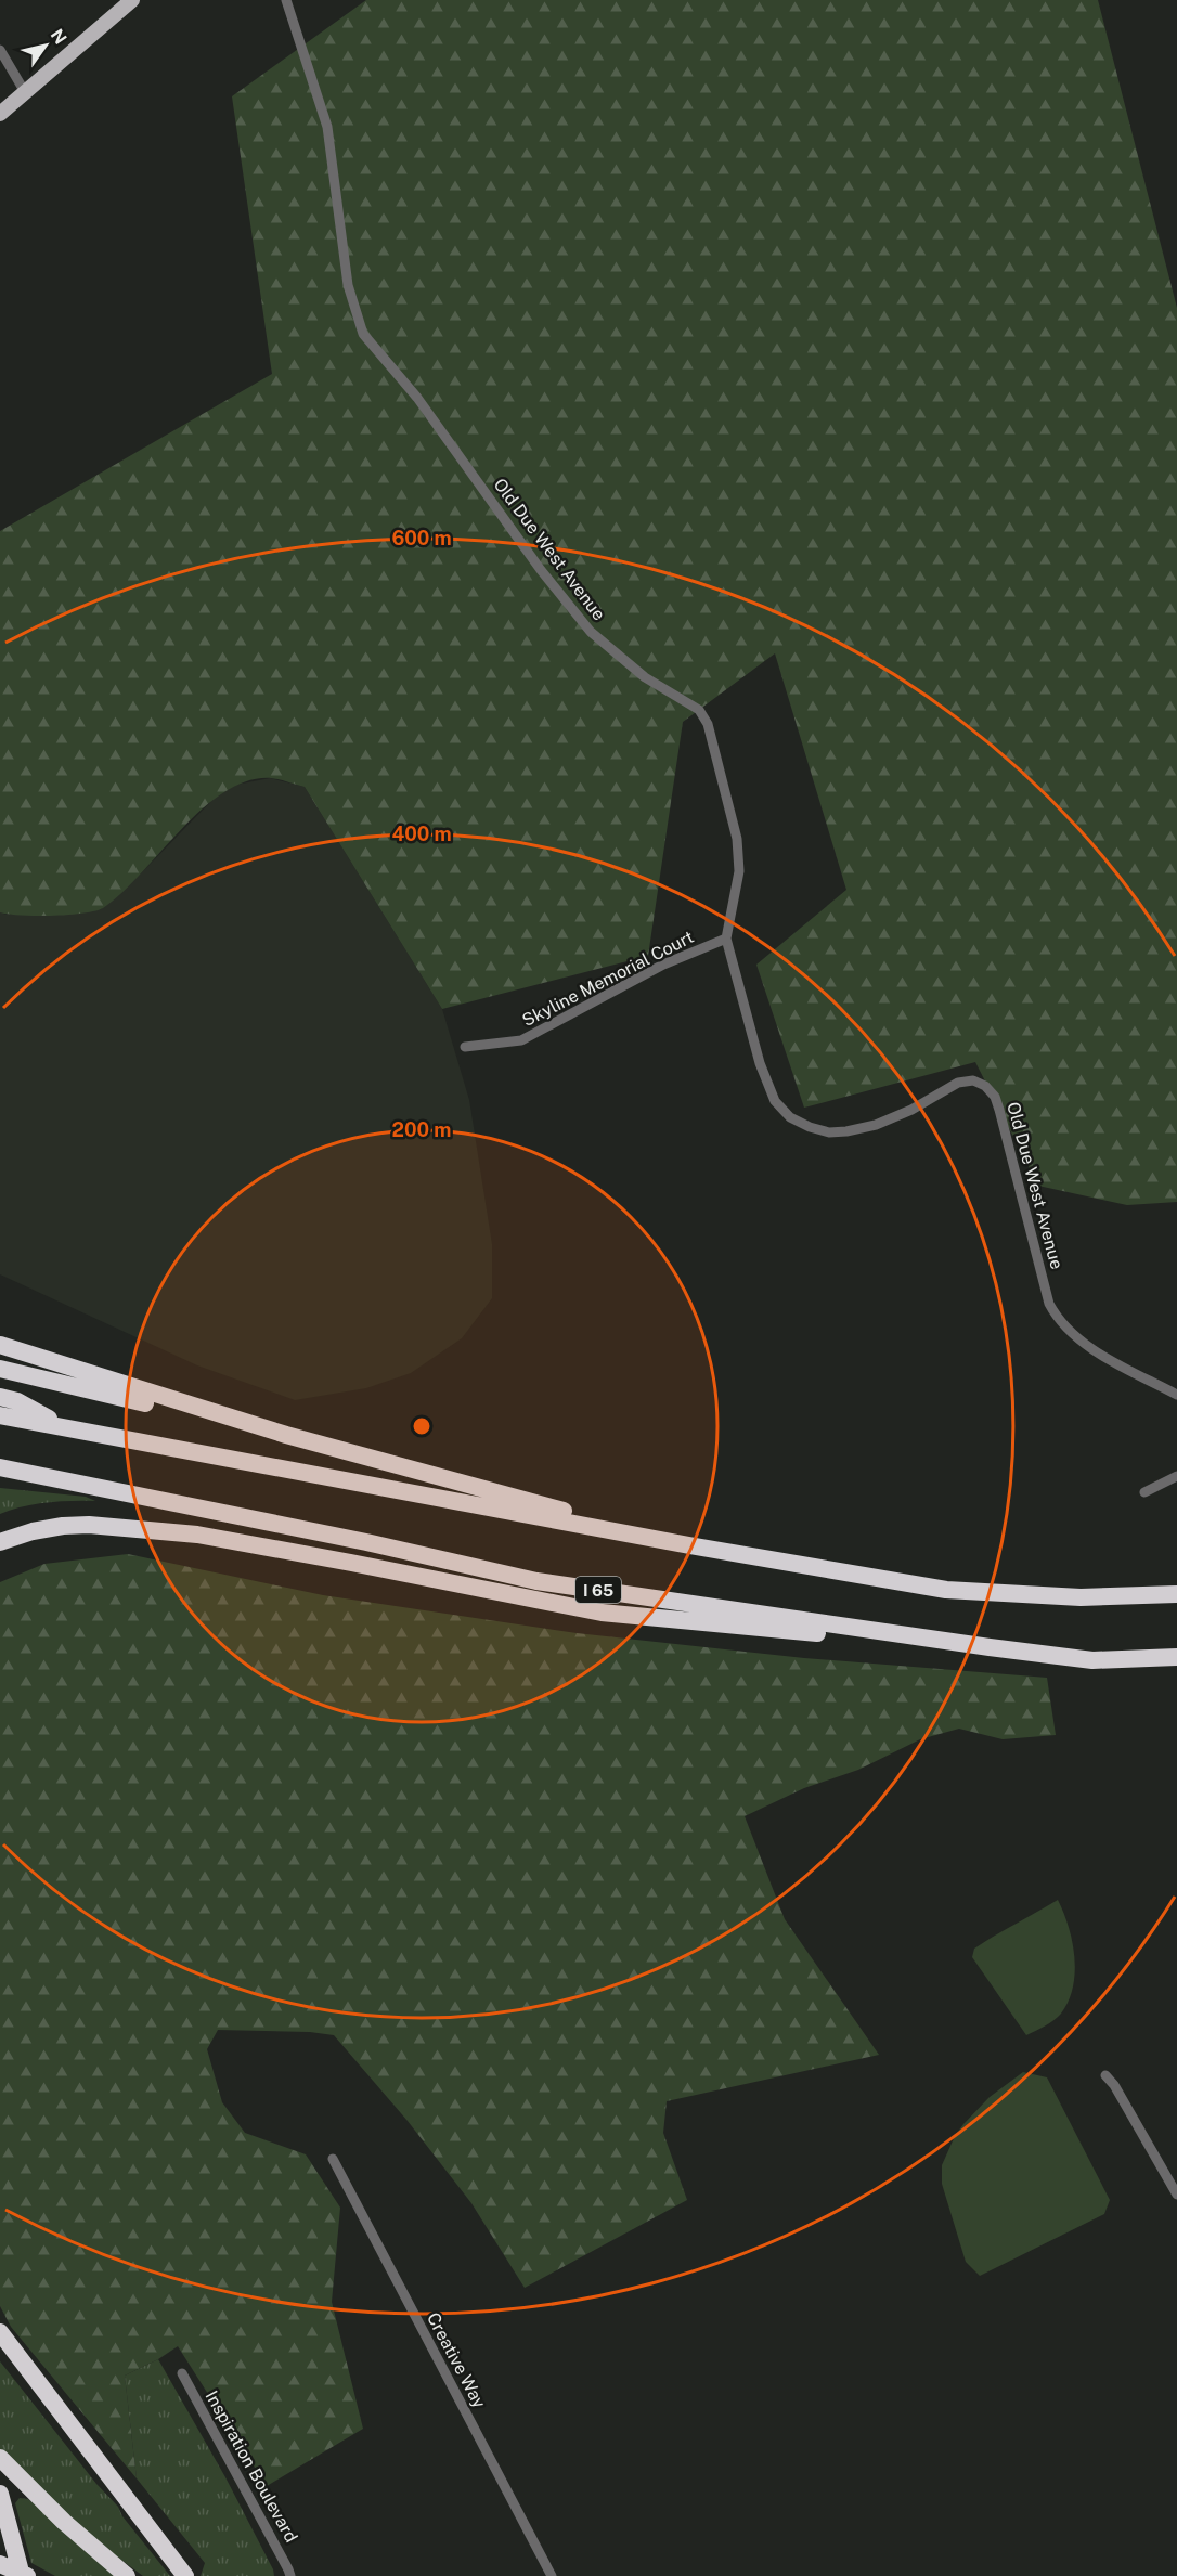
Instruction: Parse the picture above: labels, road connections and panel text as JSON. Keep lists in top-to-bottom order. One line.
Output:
{"streets":{"highway":["I 65"],"street":["Old Due West Avenue","Skyline Memorial Court","Creative Way","Inspiration Boulevard"]},"crossings":[["Old Due West Avenue","Skyline Memorial Court"]],"north":"top right","rings":["600 m","400 m","200 m"]}
